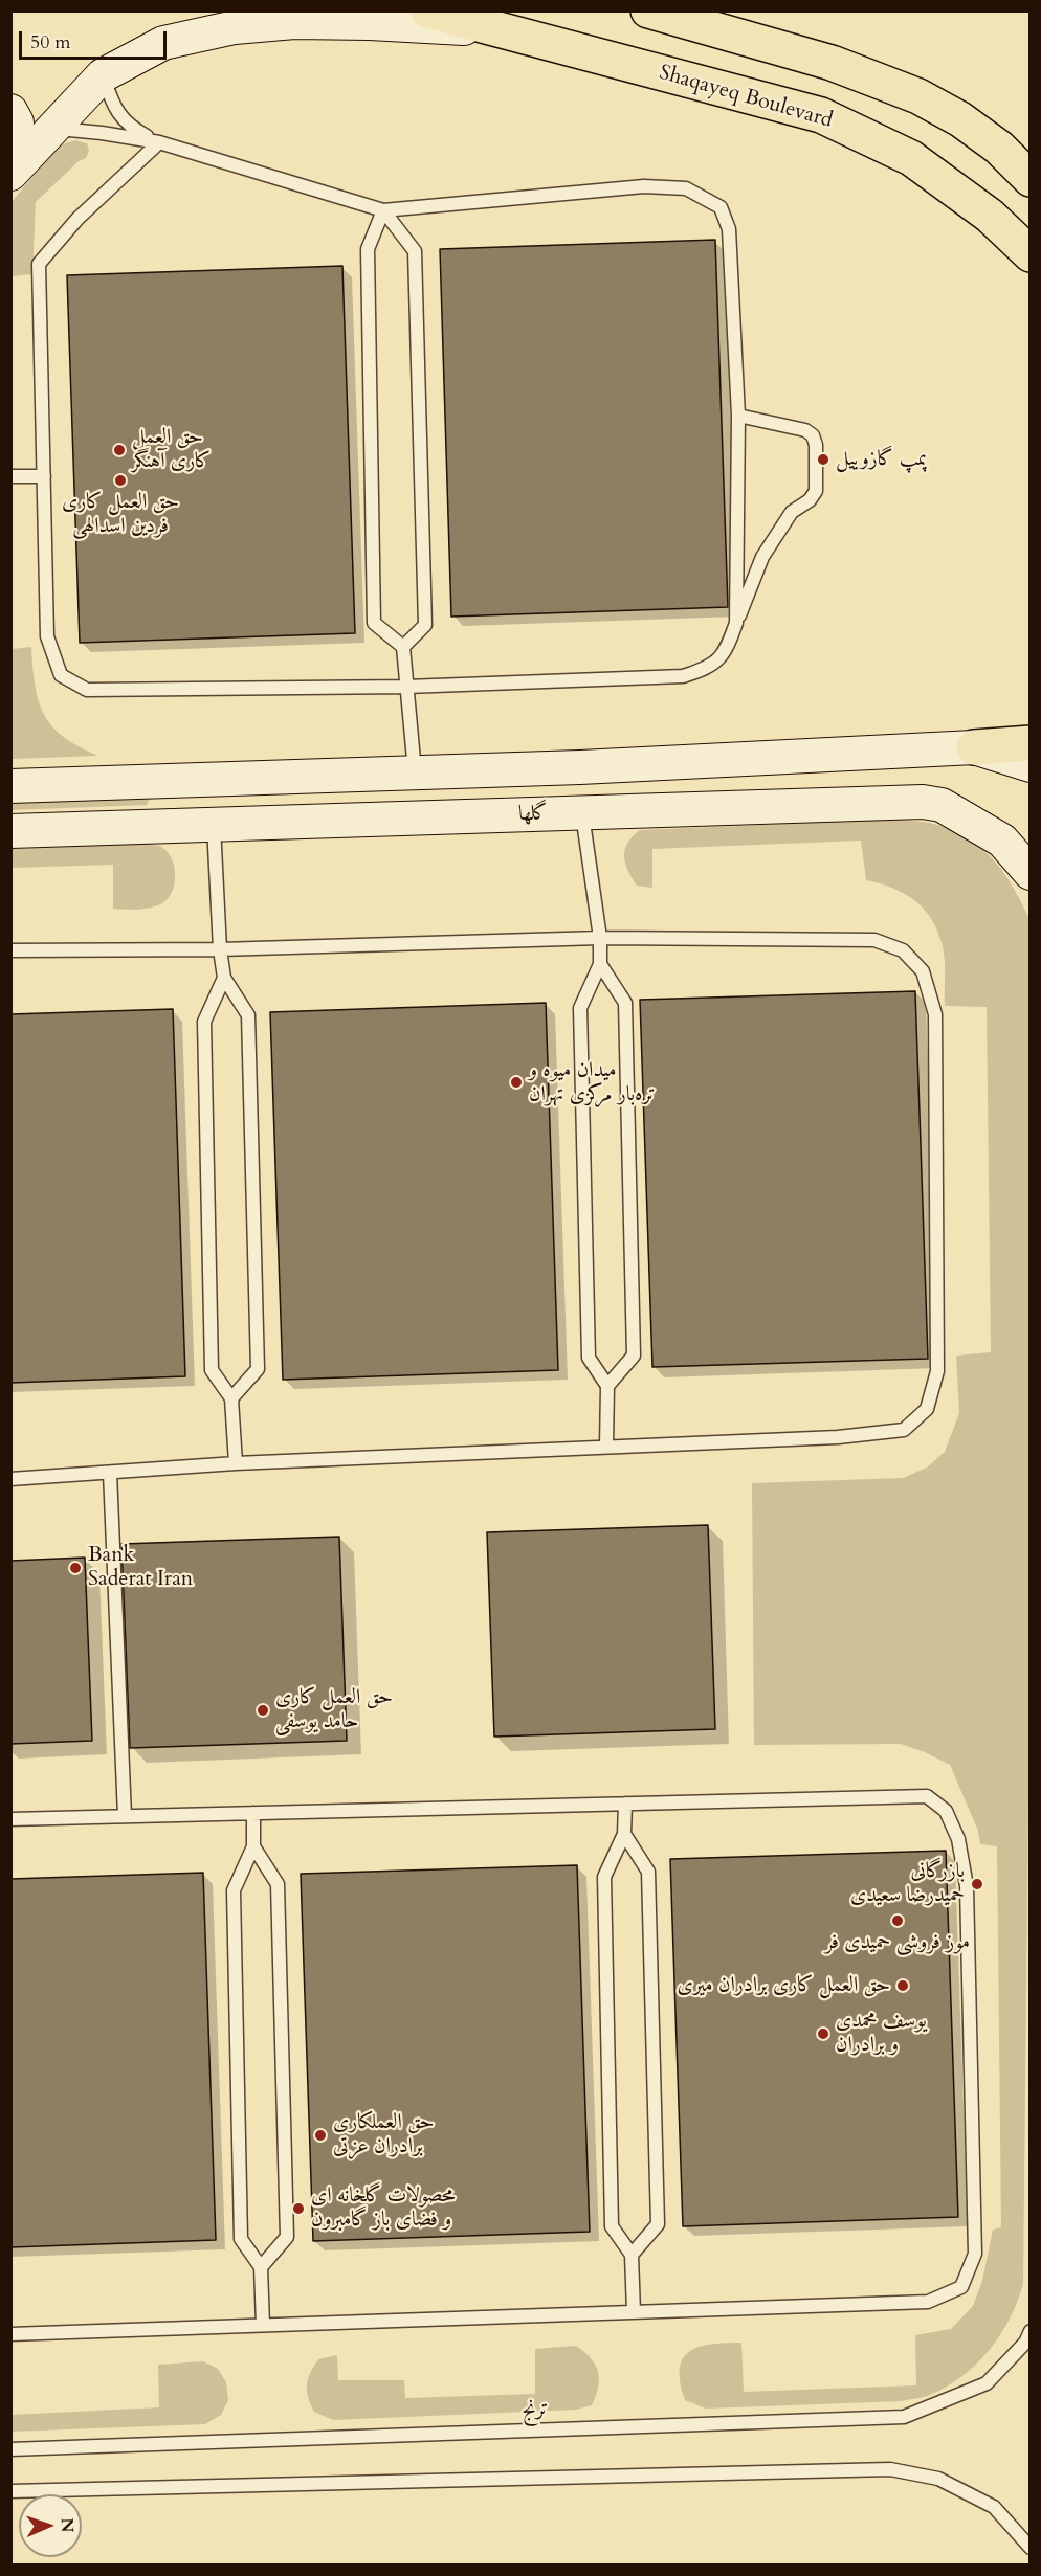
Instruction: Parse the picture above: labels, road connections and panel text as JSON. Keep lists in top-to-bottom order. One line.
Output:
{"streets":{"main road":["Shaqayeq Boulevard"],"street":["گلها"],"lane":["ترنج"]},"places":["حق العمل کاری آهنگر","پمپ گازوییل","حق العمل کاری فردین اسدالهی","میدان میوه و تره‌بار مرکزی تهران","Bank Saderat Iran","حق العمل کاری حامد یوسفی","بازرگانی حمیدرضا سعیدی","موز فروشی حمیدی فر","حق العمل کاری برادران میری","یوسف محمدی و برادران","حق العملکاری برادران عزتی","محصولات گلخانه ای و فضای باز گامبرون"],"scale_bar":"50 m","north":"right"}
